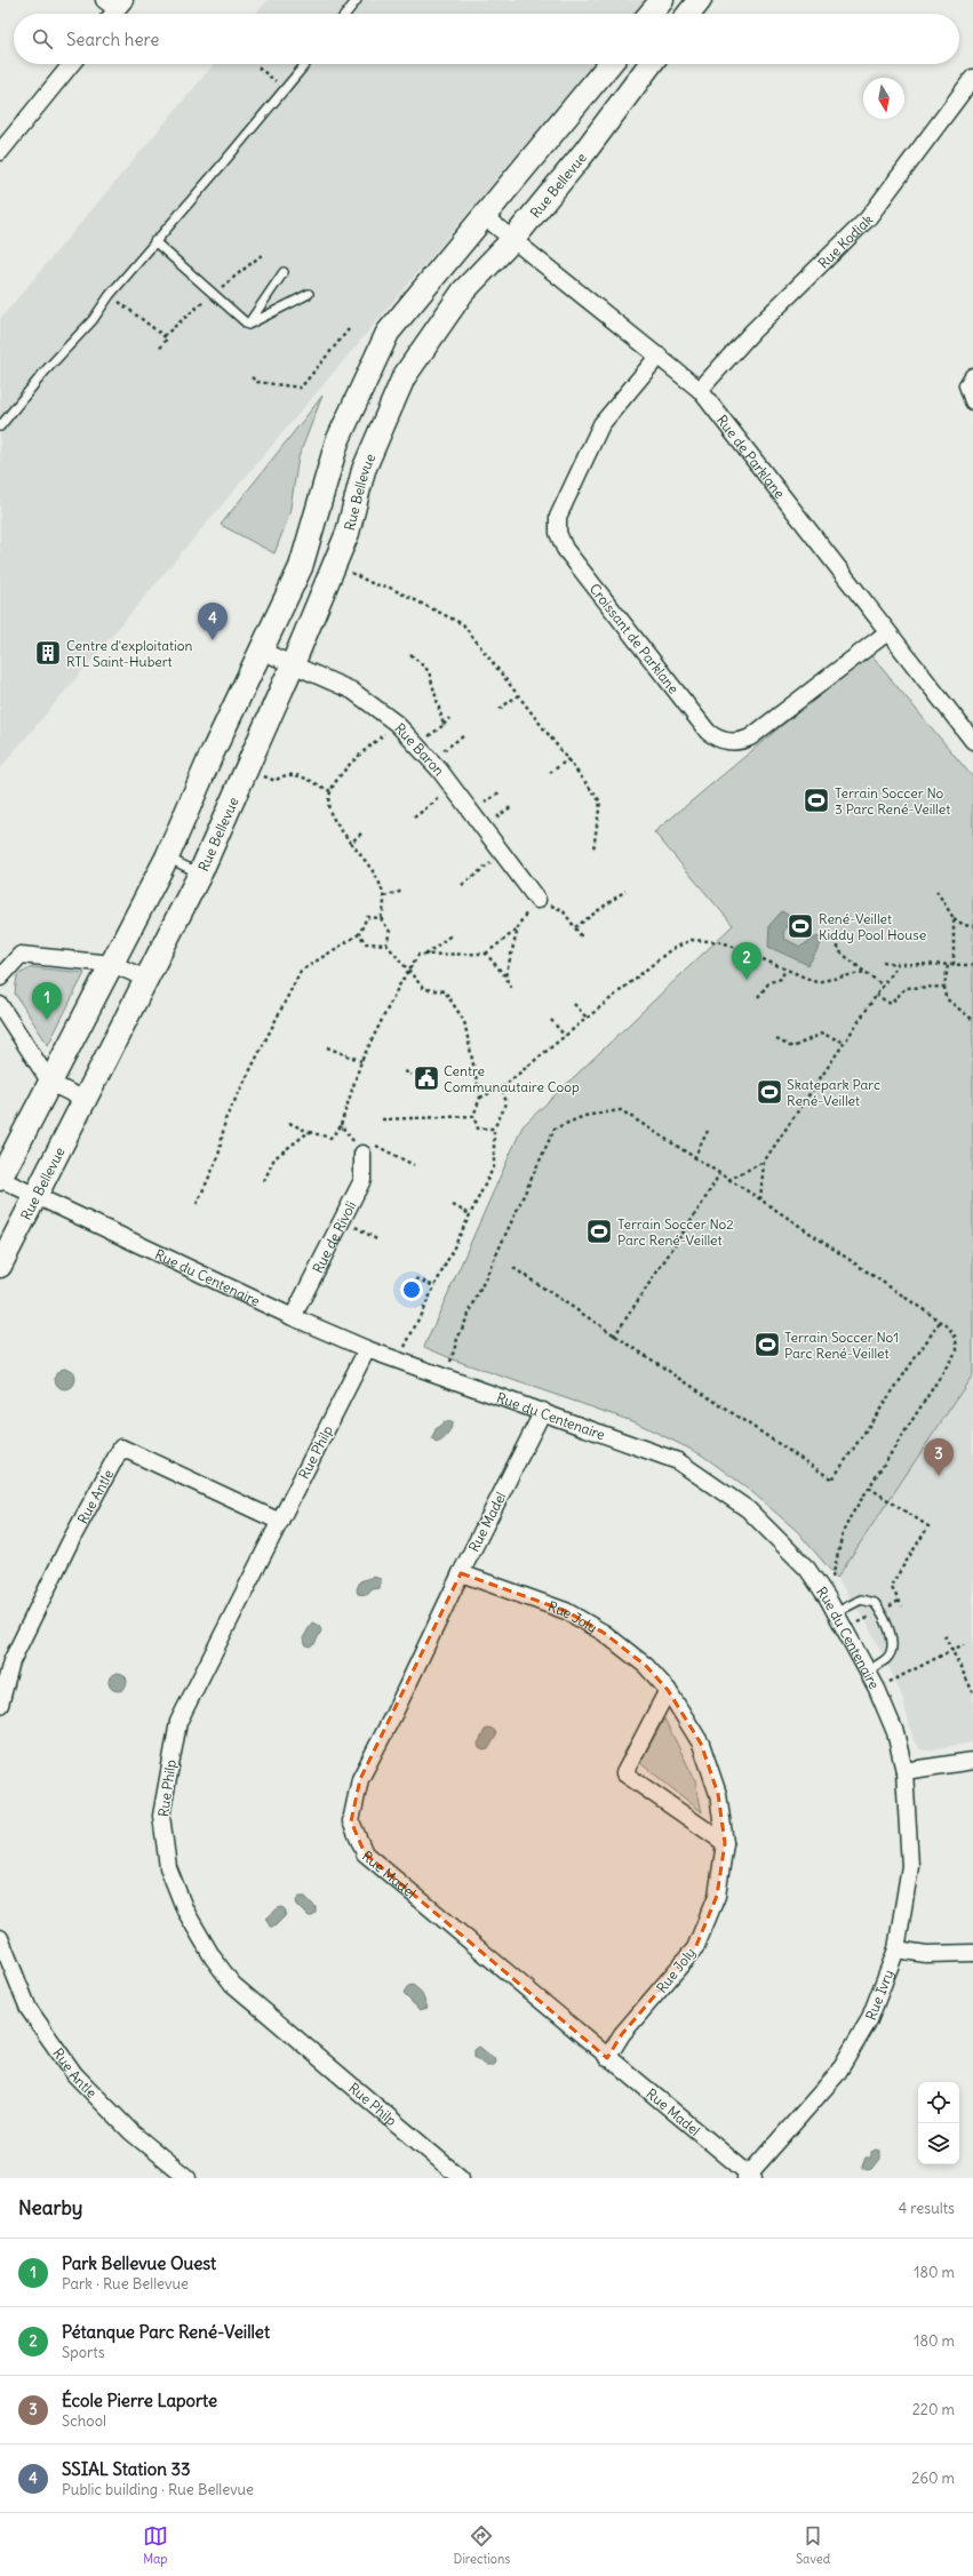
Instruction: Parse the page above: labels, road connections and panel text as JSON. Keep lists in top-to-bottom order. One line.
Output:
{"streets":{"street":["Rue Bellevue","Rue Kodiak","Rue de Parklane","Croissant de Parklane","Rue Baron","Rue de Rivoli","Rue du Centenaire","Rue Philp","Rue Antle","Rue Madel","Rue Joly","Rue Ivry"]},"crossings":[["Rue Bellevue","Rue de Parklane"],["Rue Bellevue","Rue Baron"],["Rue Bellevue","Rue du Centenaire"],["Rue Kodiak","Rue de Parklane"],["Rue de Parklane","Croissant de Parklane"],["Rue de Rivoli","Rue du Centenaire"],["Rue du Centenaire","Rue Philp"],["Rue du Centenaire","Rue Madel"],["Rue du Centenaire","Rue Ivry"],["Rue Philp","Rue Antle"],["Rue Madel","Rue Joly"],["Rue Madel","Rue Ivry"]],"places":{"building":["Centre d'exploitation RTL Saint-Hubert"],"sports":["Terrain Soccer No 3 Parc René-Veillet","René-Veillet Kiddy Pool House","Skatepark Parc René-Veillet","Terrain Soccer No2 Parc René-Veillet","Terrain Soccer No1 Parc René-Veillet"],"public building":["Centre Communautaire Coop"]},"north":"bottom","page":{"search":"Search here","pins":["4","2","1","3"],"heading":["Nearby","4 results"],"list":[{"mark":"1","name":"Park Bellevue Ouest","note":"Park · Rue Bellevue","value":"180 m"},{"mark":"2","name":"Pétanque Parc René-Veillet","note":"Sports","value":"180 m"},{"mark":"3","name":"École Pierre Laporte","note":"School","value":"220 m"},{"mark":"4","name":"SSIAL Station 33","note":"Public building · Rue Bellevue","value":"260 m"}],"nav":["Map","Directions","Saved"]}}
